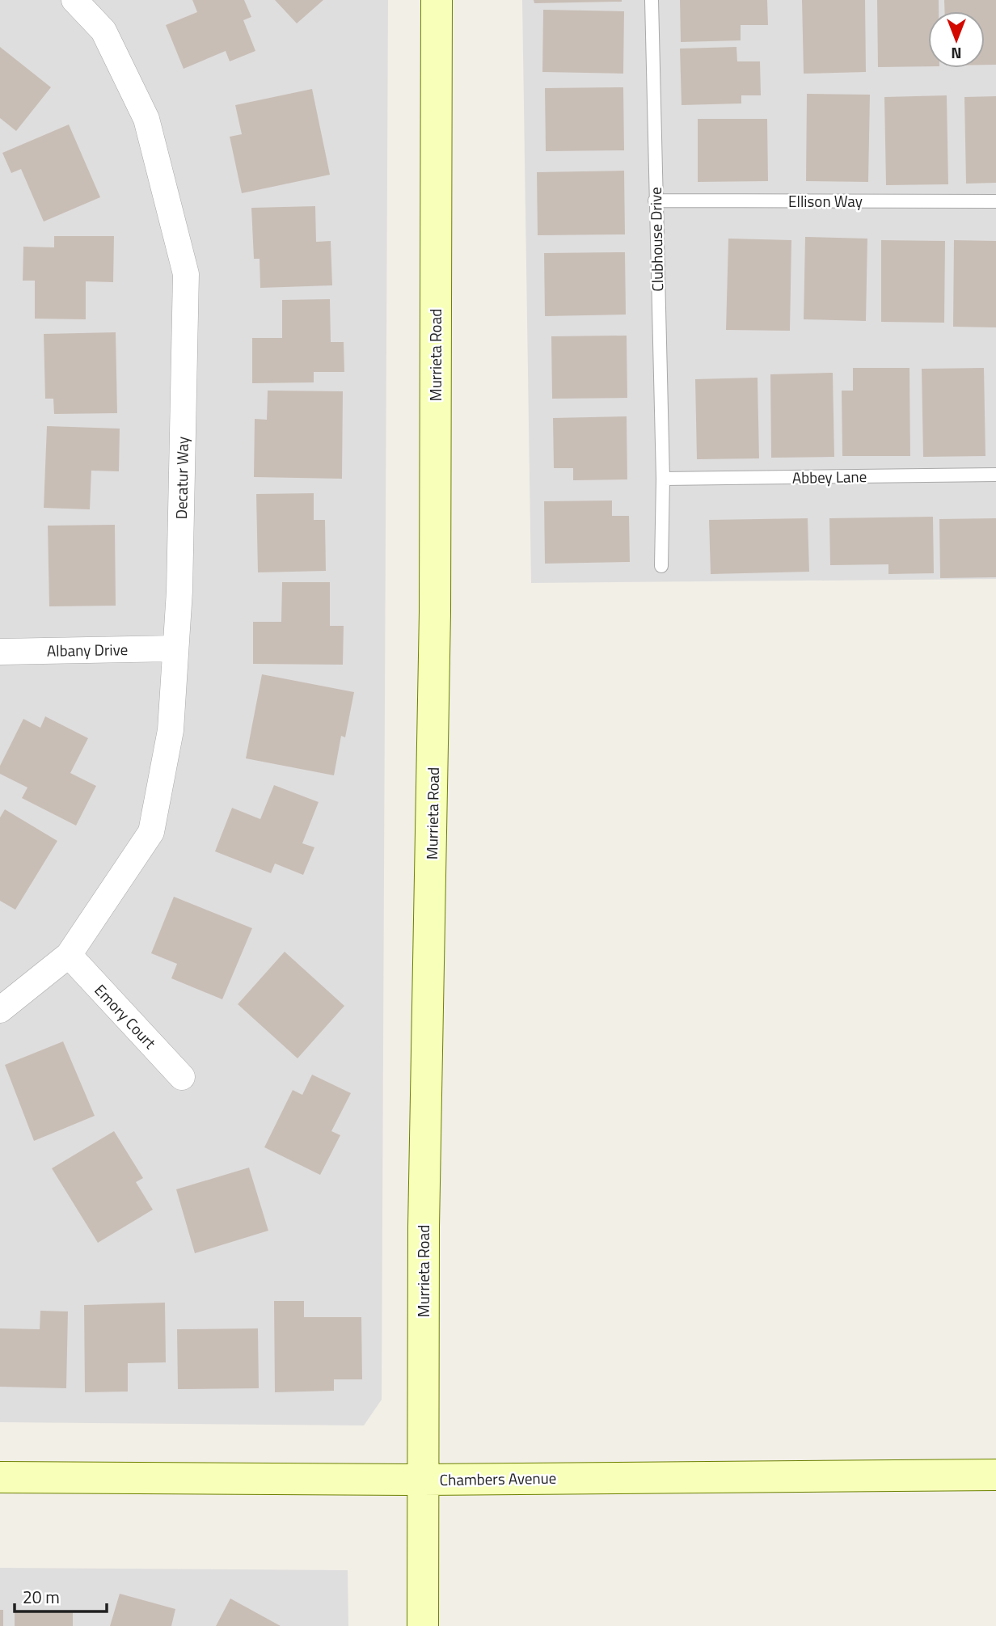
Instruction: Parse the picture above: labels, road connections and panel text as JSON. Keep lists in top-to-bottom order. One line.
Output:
{"streets":{"main road":["Murrieta Road","Chambers Avenue"],"street":["Decatur Way","Albany Drive","Emory Court"],"lane":["Ellison Way","Clubhouse Drive","Abbey Lane"]},"crossings":[["Ellison Way","Clubhouse Drive"],["Clubhouse Drive","Abbey Lane"],["Murrieta Road","Chambers Avenue"],["Decatur Way","Albany Drive"],["Decatur Way","Emory Court"]],"scale_bar":"20 m","north":"bottom"}
